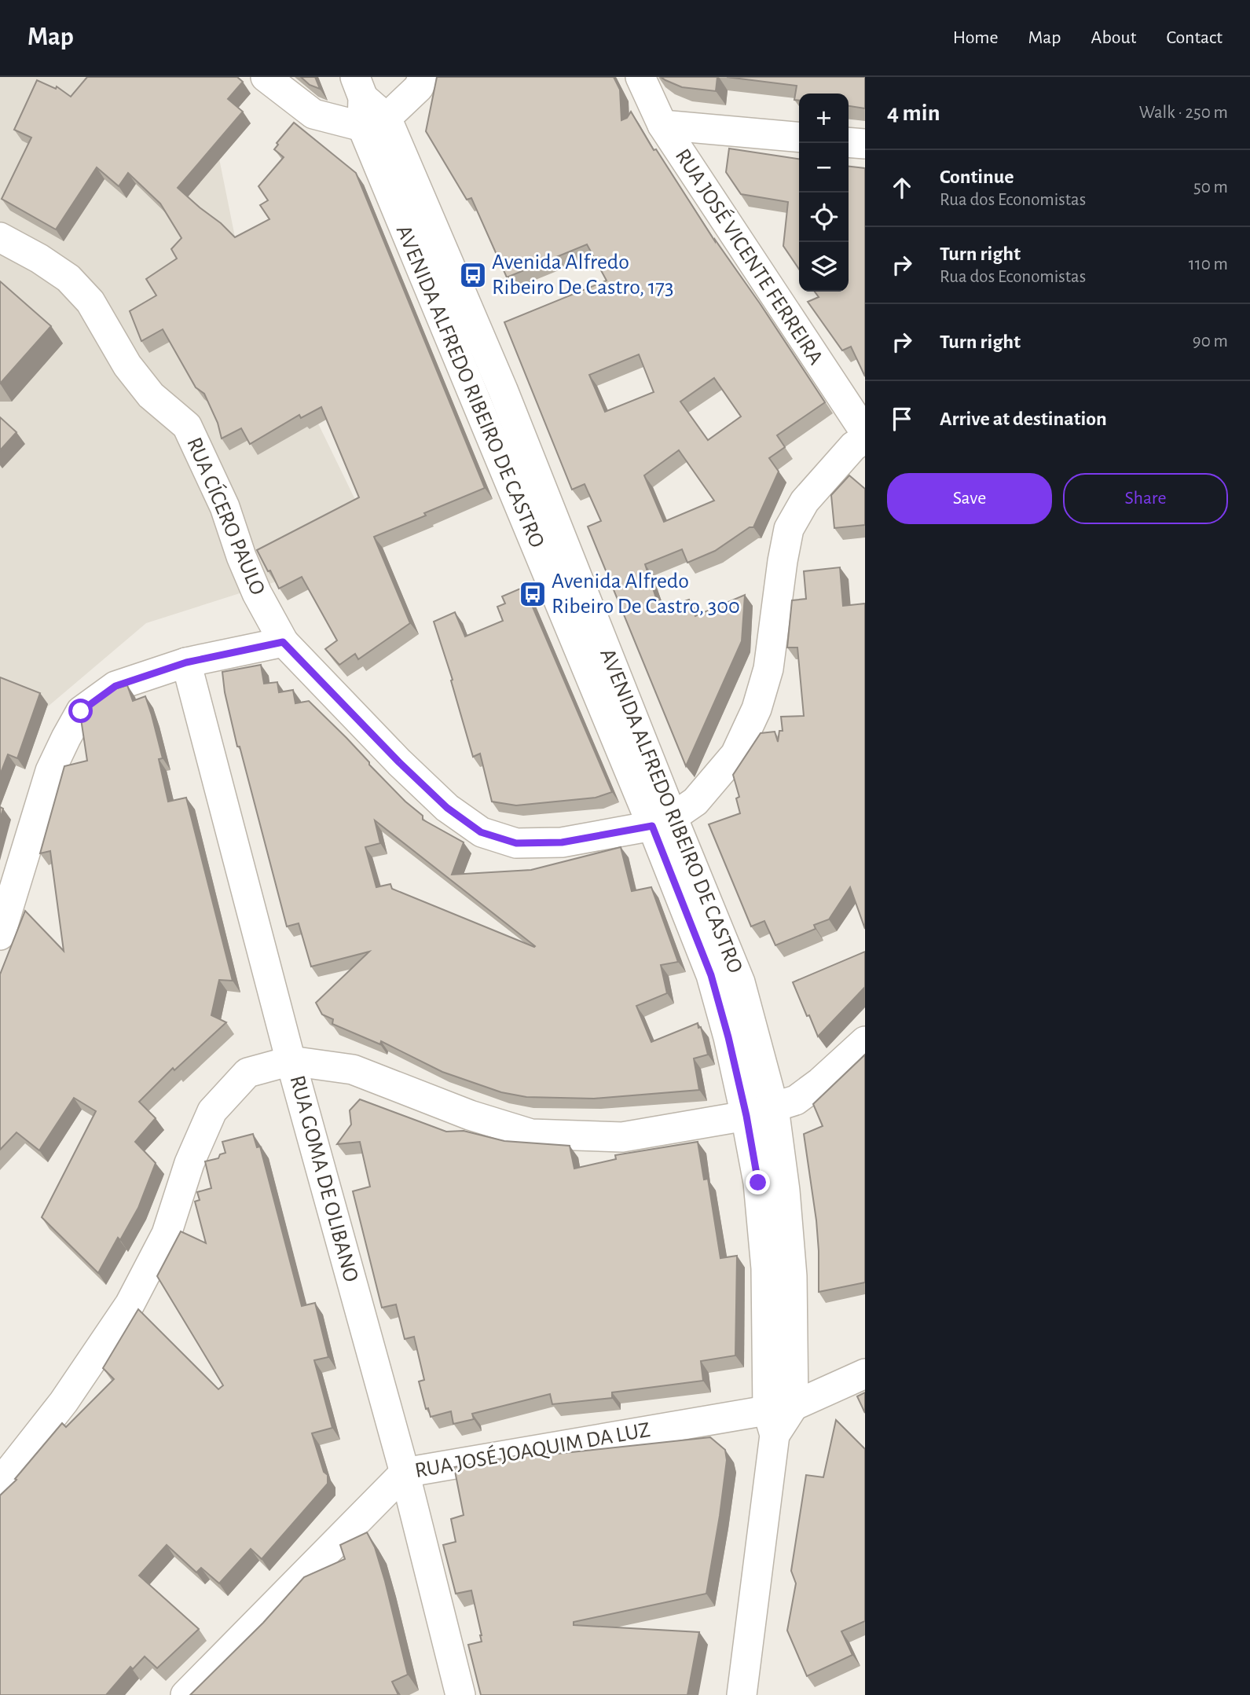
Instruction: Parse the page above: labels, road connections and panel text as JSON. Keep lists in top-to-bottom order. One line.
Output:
{"streets":{"street":["RUA JOSÉ VICENTE FERREIRA","AVENIDA ALFREDO RIBEIRO DE CASTRO","RUA CÍCERO PAULO","RUA GOMA DE OLIBANO","RUA JOSÉ JOAQUIM DA LUZ"]},"crossings":[["AVENIDA ALFREDO RIBEIRO DE CASTRO","RUA CÍCERO PAULO"],["AVENIDA ALFREDO RIBEIRO DE CASTRO","RUA JOSÉ JOAQUIM DA LUZ"],["RUA GOMA DE OLIBANO","RUA JOSÉ JOAQUIM DA LUZ"]],"places":{"bus stop":["Avenida Alfredo Ribeiro De Castro, 173","Avenida Alfredo Ribeiro De Castro, 300"]},"page":{"header":"Map","nav":["Home","Map","About","Contact"],"heading":["4 min","Walk · 250 m"],"map_buttons":["+","−"],"list":[["Continue","Rua dos Economistas","50 m"],["Turn right","Rua dos Economistas","110 m"],["Turn right","90 m"],"Arrive at destination"],"buttons":["Save","Share"]}}
